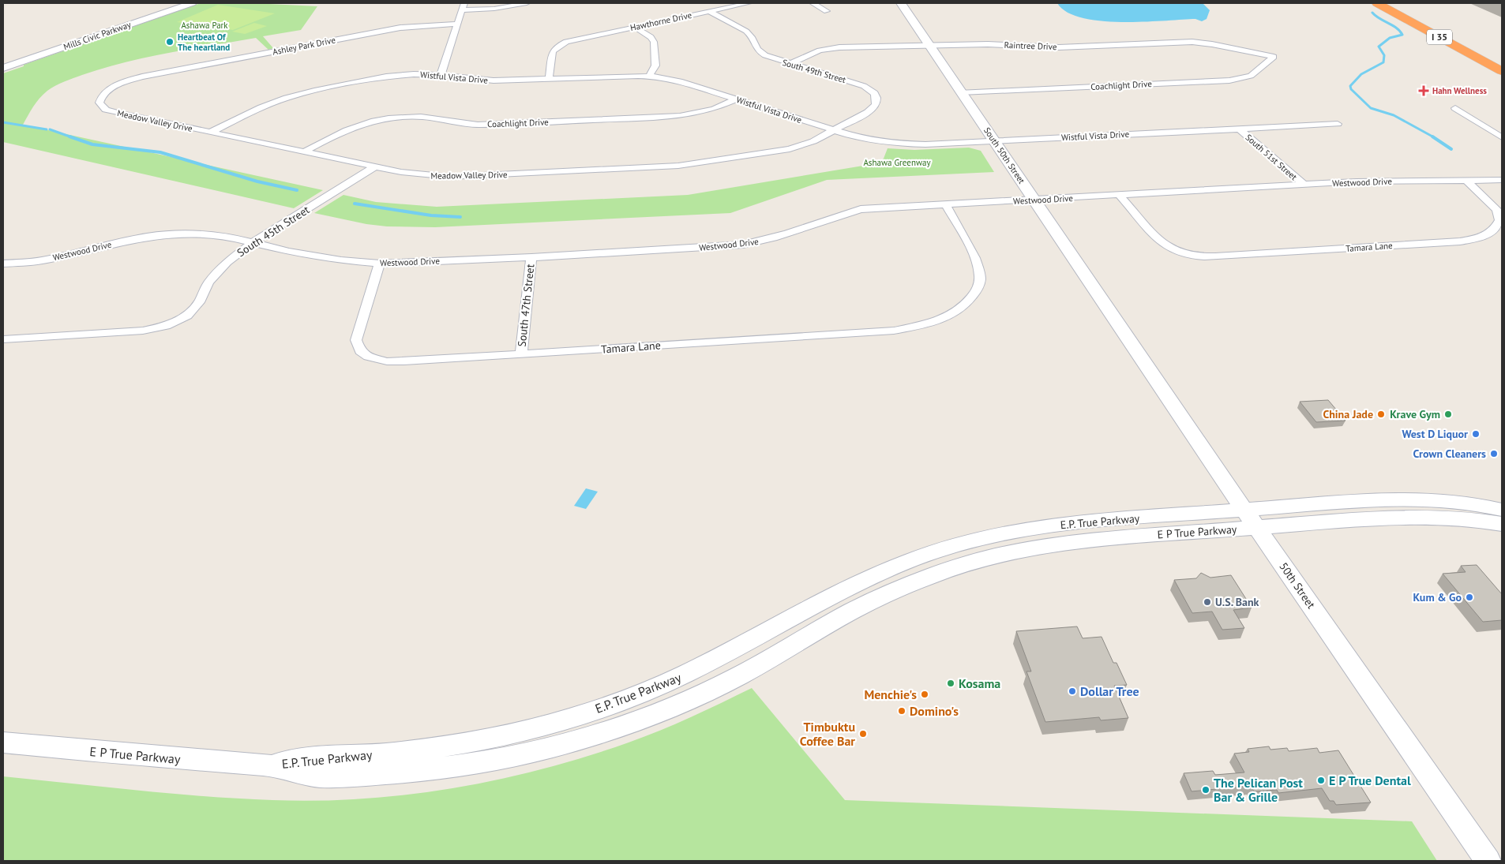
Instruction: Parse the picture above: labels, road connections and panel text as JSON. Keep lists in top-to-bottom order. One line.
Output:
{"streets":{"highway":["I 35"],"main road":["Mills Civic Parkway","South 50th Street","E.P. True Parkway","E P True Parkway","50th Street"],"street":["Hawthorne Drive","Ashley Park Drive","Raintree Drive","South 49th Street","Wistful Vista Drive","Coachlight Drive","Meadow Valley Drive","South 51st Street","Westwood Drive","South 45th Street","Tamara Lane","South 47th Street"]},"crossings":[["Hawthorne Drive","South 49th Street"],["Hawthorne Drive","Wistful Vista Drive"],["Ashley Park Drive","Meadow Valley Drive"],["Raintree Drive","South 49th Street"],["Raintree Drive","Coachlight Drive"],["Raintree Drive","South 50th Street"],["South 49th Street","Wistful Vista Drive"],["South 49th Street","Meadow Valley Drive"],["Wistful Vista Drive","Coachlight Drive"],["Wistful Vista Drive","Meadow Valley Drive"],["Wistful Vista Drive","South 50th Street"],["Wistful Vista Drive","South 51st Street"],["Coachlight Drive","Meadow Valley Drive"],["Coachlight Drive","South 50th Street"],["Meadow Valley Drive","South 45th Street"],["South 50th Street","Westwood Drive"],["South 50th Street","50th Street"],["South 51st Street","Westwood Drive"],["Westwood Drive","South 45th Street"],["Westwood Drive","Tamara Lane"],["Westwood Drive","South 47th Street"],["Tamara Lane","South 47th Street"],["E.P. True Parkway","E P True Parkway"],["E.P. True Parkway","50th Street"],["E P True Parkway","50th Street"]],"parks":["Ashawa Park","Ashawa Greenway"],"places":{"other":["Heartbeat Of The heartland","China Jade","Krave Gym","West D Liquor","Crown Cleaners","Kum & Go","U.S. Bank","Kosama","Dollar Tree","Menchie's","Domino's","Timbuktu Coffee Bar","E P True Dental","The Pelican Post Bar & Grille"],"health":["Hahn Wellness"]}}
